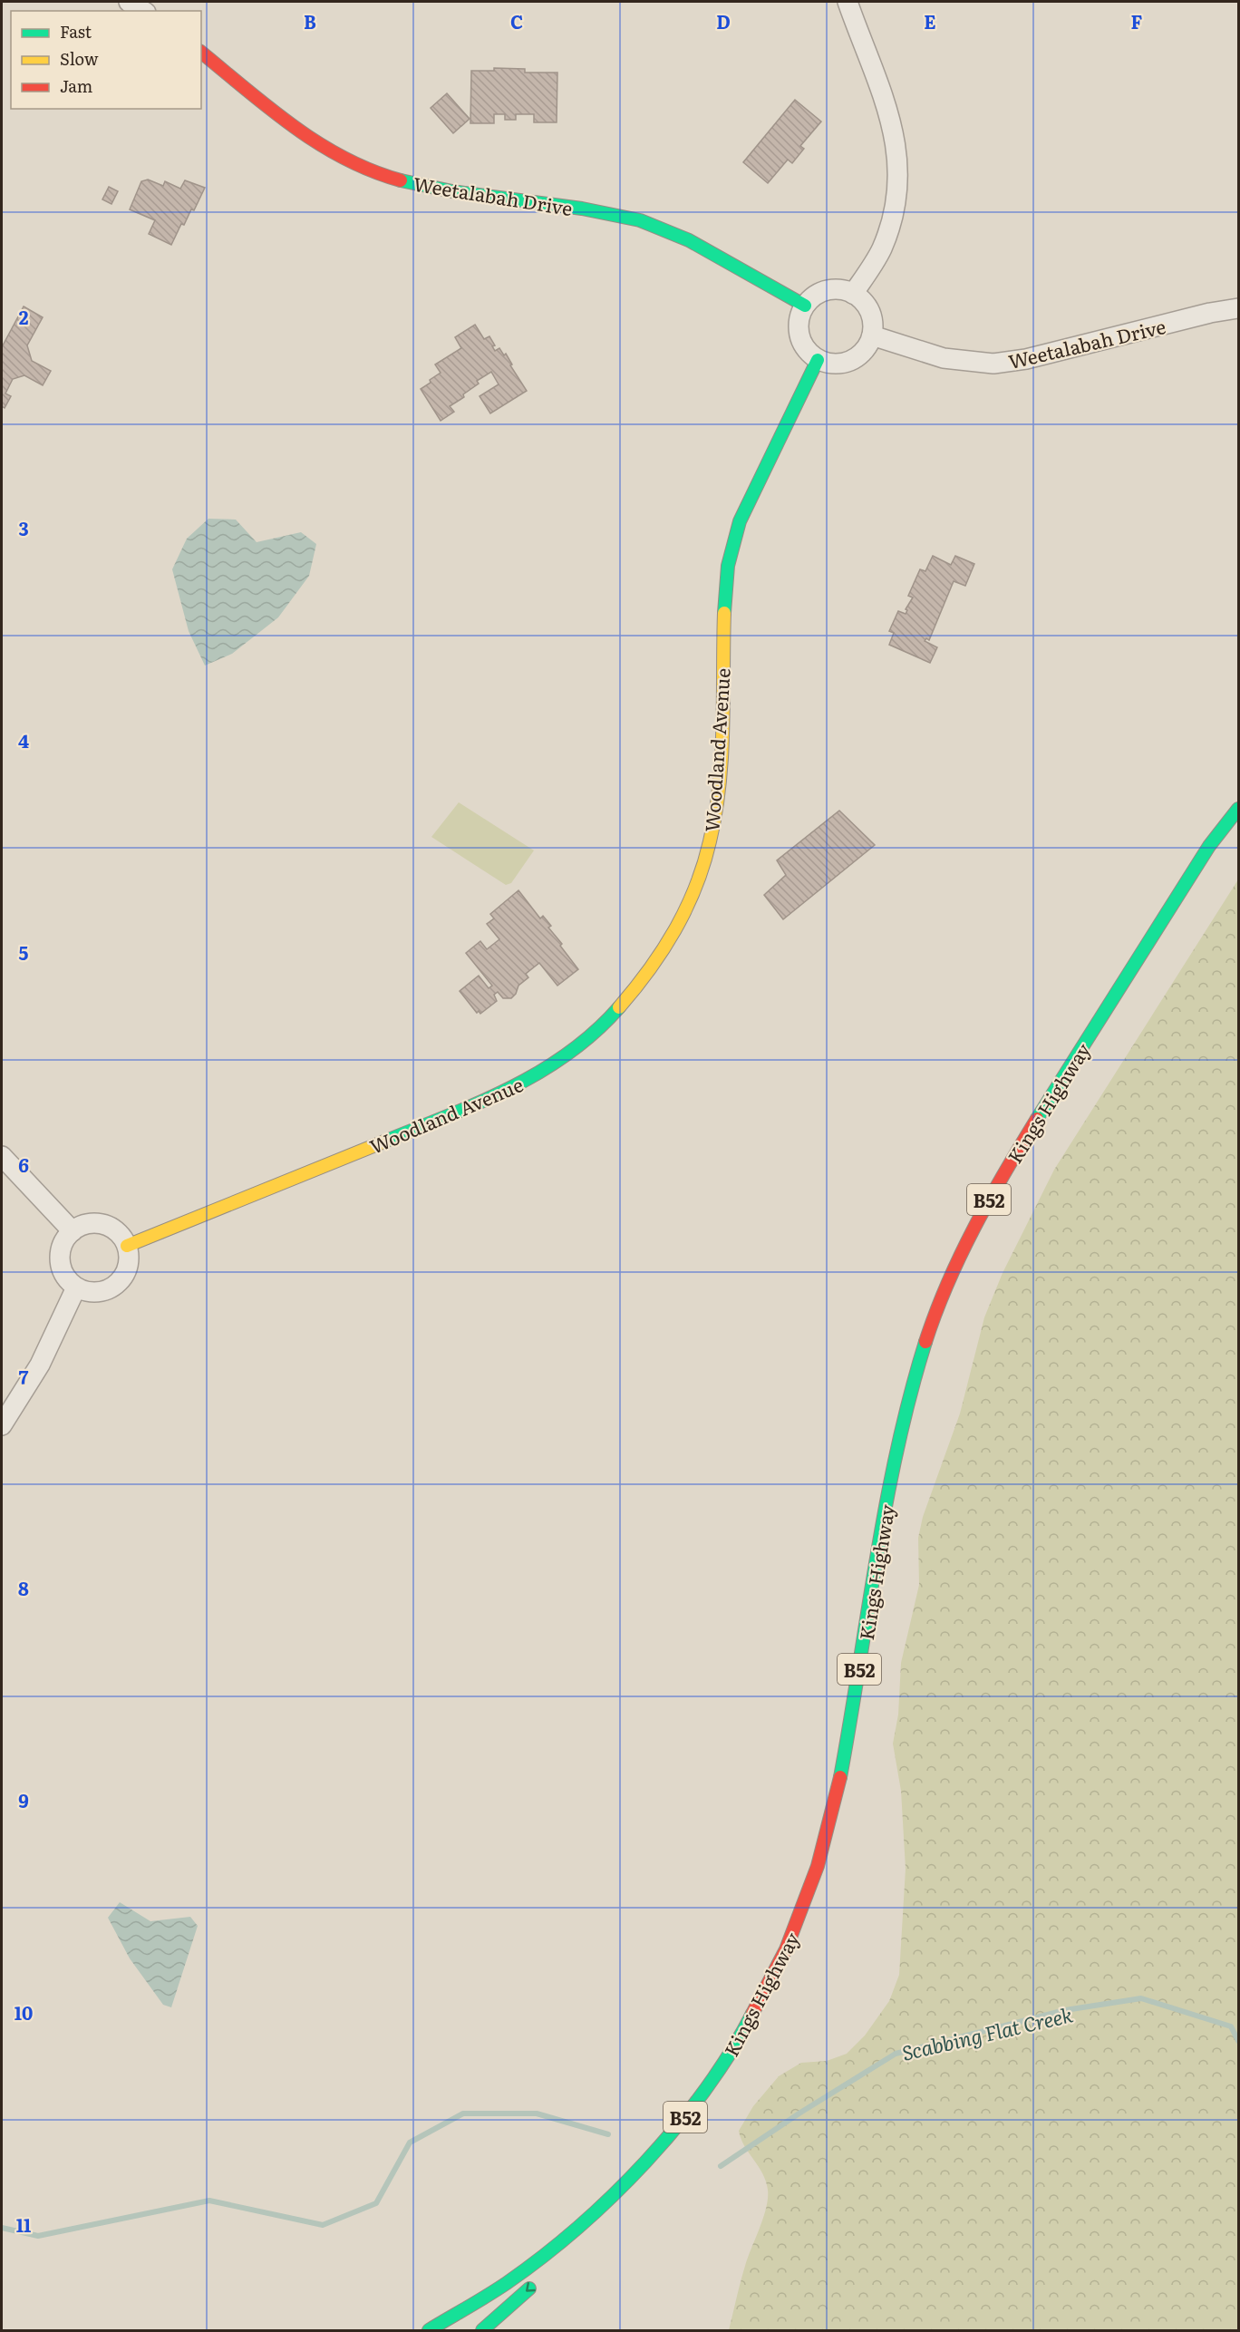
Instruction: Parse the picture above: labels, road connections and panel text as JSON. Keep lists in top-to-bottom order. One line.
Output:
{"streets":{"main road":["Weetalabah Drive","Woodland Avenue","Kings Highway","B52"]},"crossings":[["Weetalabah Drive","Woodland Avenue"]],"water":["Scabbing Flat Creek"],"legend":["Fast","Slow","Jam"],"grid":{"columns":["B","C","D","E","F"],"rows":["2","3","4","5","6","7","8","9","10","11"]}}
